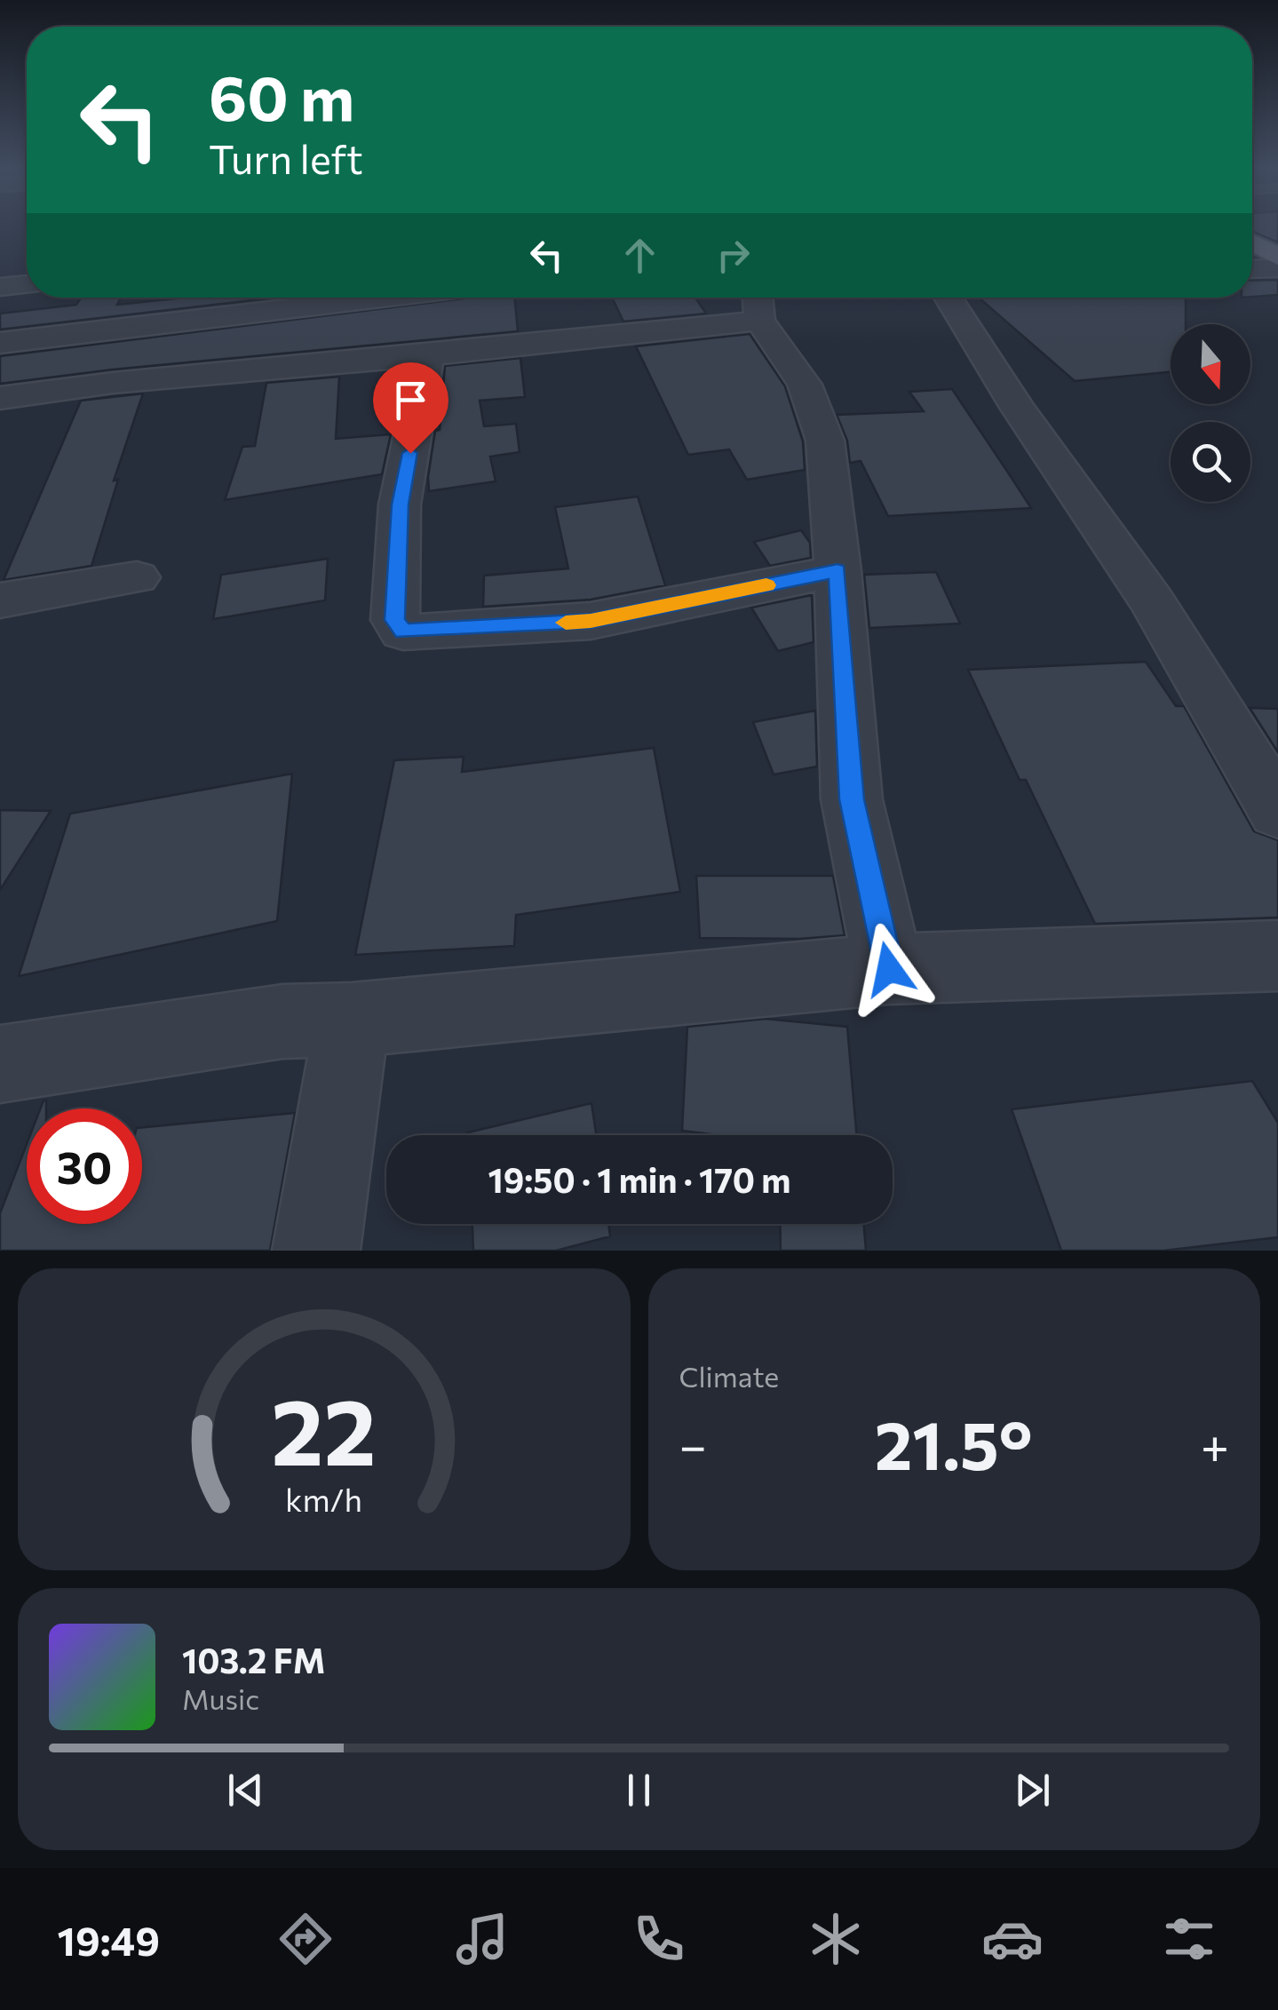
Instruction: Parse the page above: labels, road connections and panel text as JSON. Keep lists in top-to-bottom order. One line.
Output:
{"north":"bottom","page":{"turn":["60 m","Turn left"],"limit":"30","trip":"19:50 · 1 min · 170 m","tile":"Climate","heat":["−","21.5°","+"],"song":["103.2 FM","Music"],"tabs":"19:49","gauge":["22","km/h"]}}
